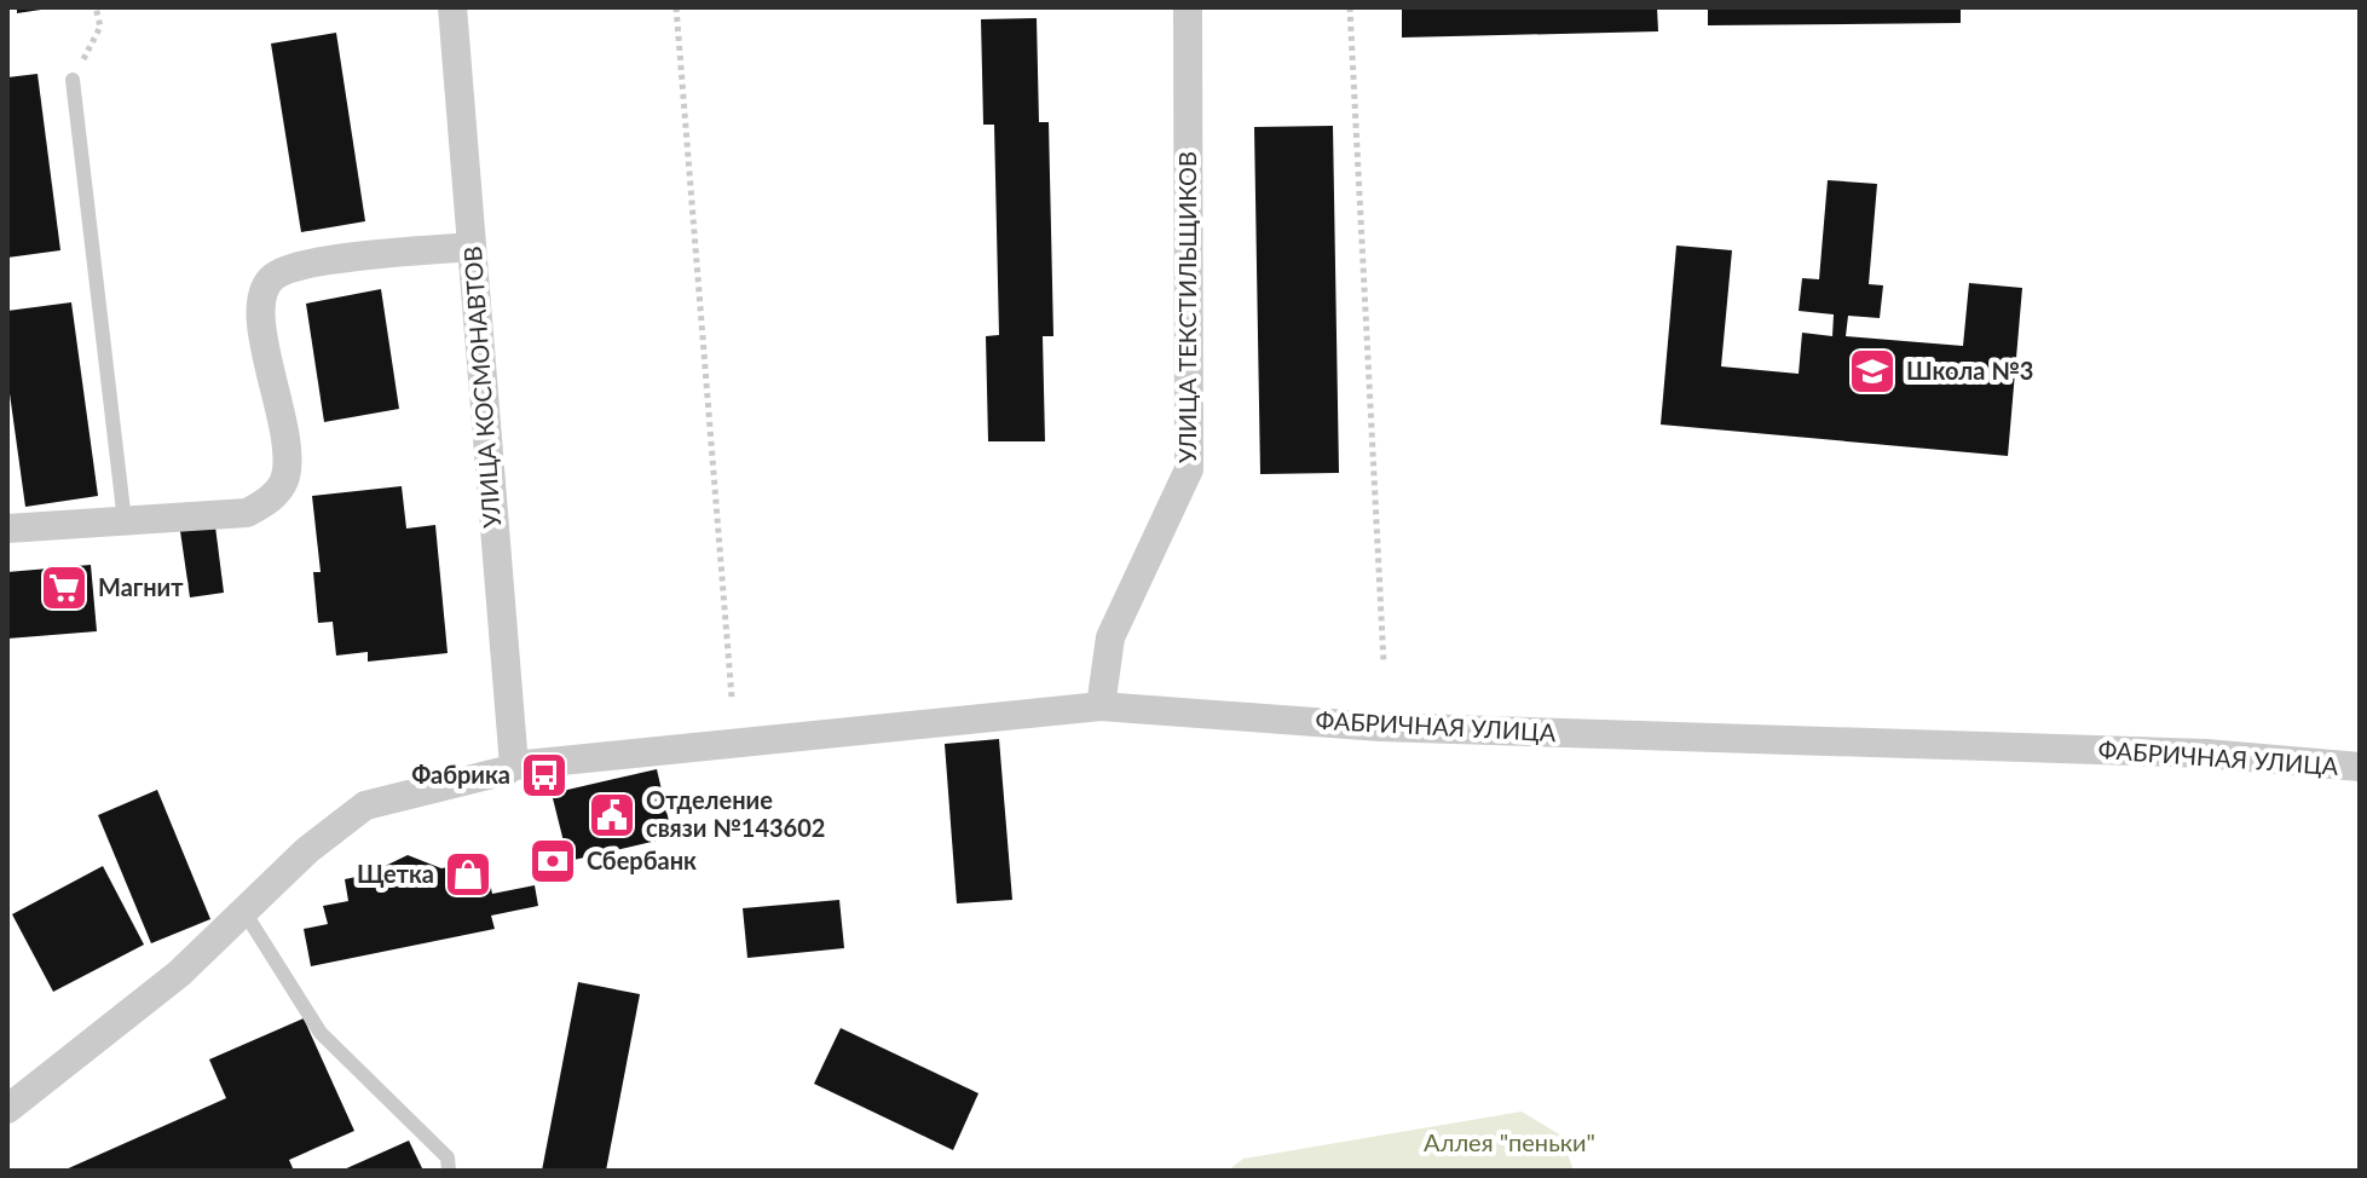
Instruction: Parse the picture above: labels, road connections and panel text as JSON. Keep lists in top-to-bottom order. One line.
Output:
{"streets":{"street":["УЛИЦА ТЕКСТИЛЬЩИКОВ","УЛИЦА КОСМОНАВТОВ","ФАБРИЧНАЯ УЛИЦА"]},"crossings":[["УЛИЦА ТЕКСТИЛЬЩИКОВ","ФАБРИЧНАЯ УЛИЦА"],["УЛИЦА КОСМОНАВТОВ","ФАБРИЧНАЯ УЛИЦА"]],"parks":["Аллея \"пеньки\""],"places":{"school or university":["Школа №3"],"supermarket":["Магнит"],"bus stop":["Фабрика"],"public building":["Отделение связи №143602"],"bank":["Сбербанк"],"shop":["Щетка"]}}
